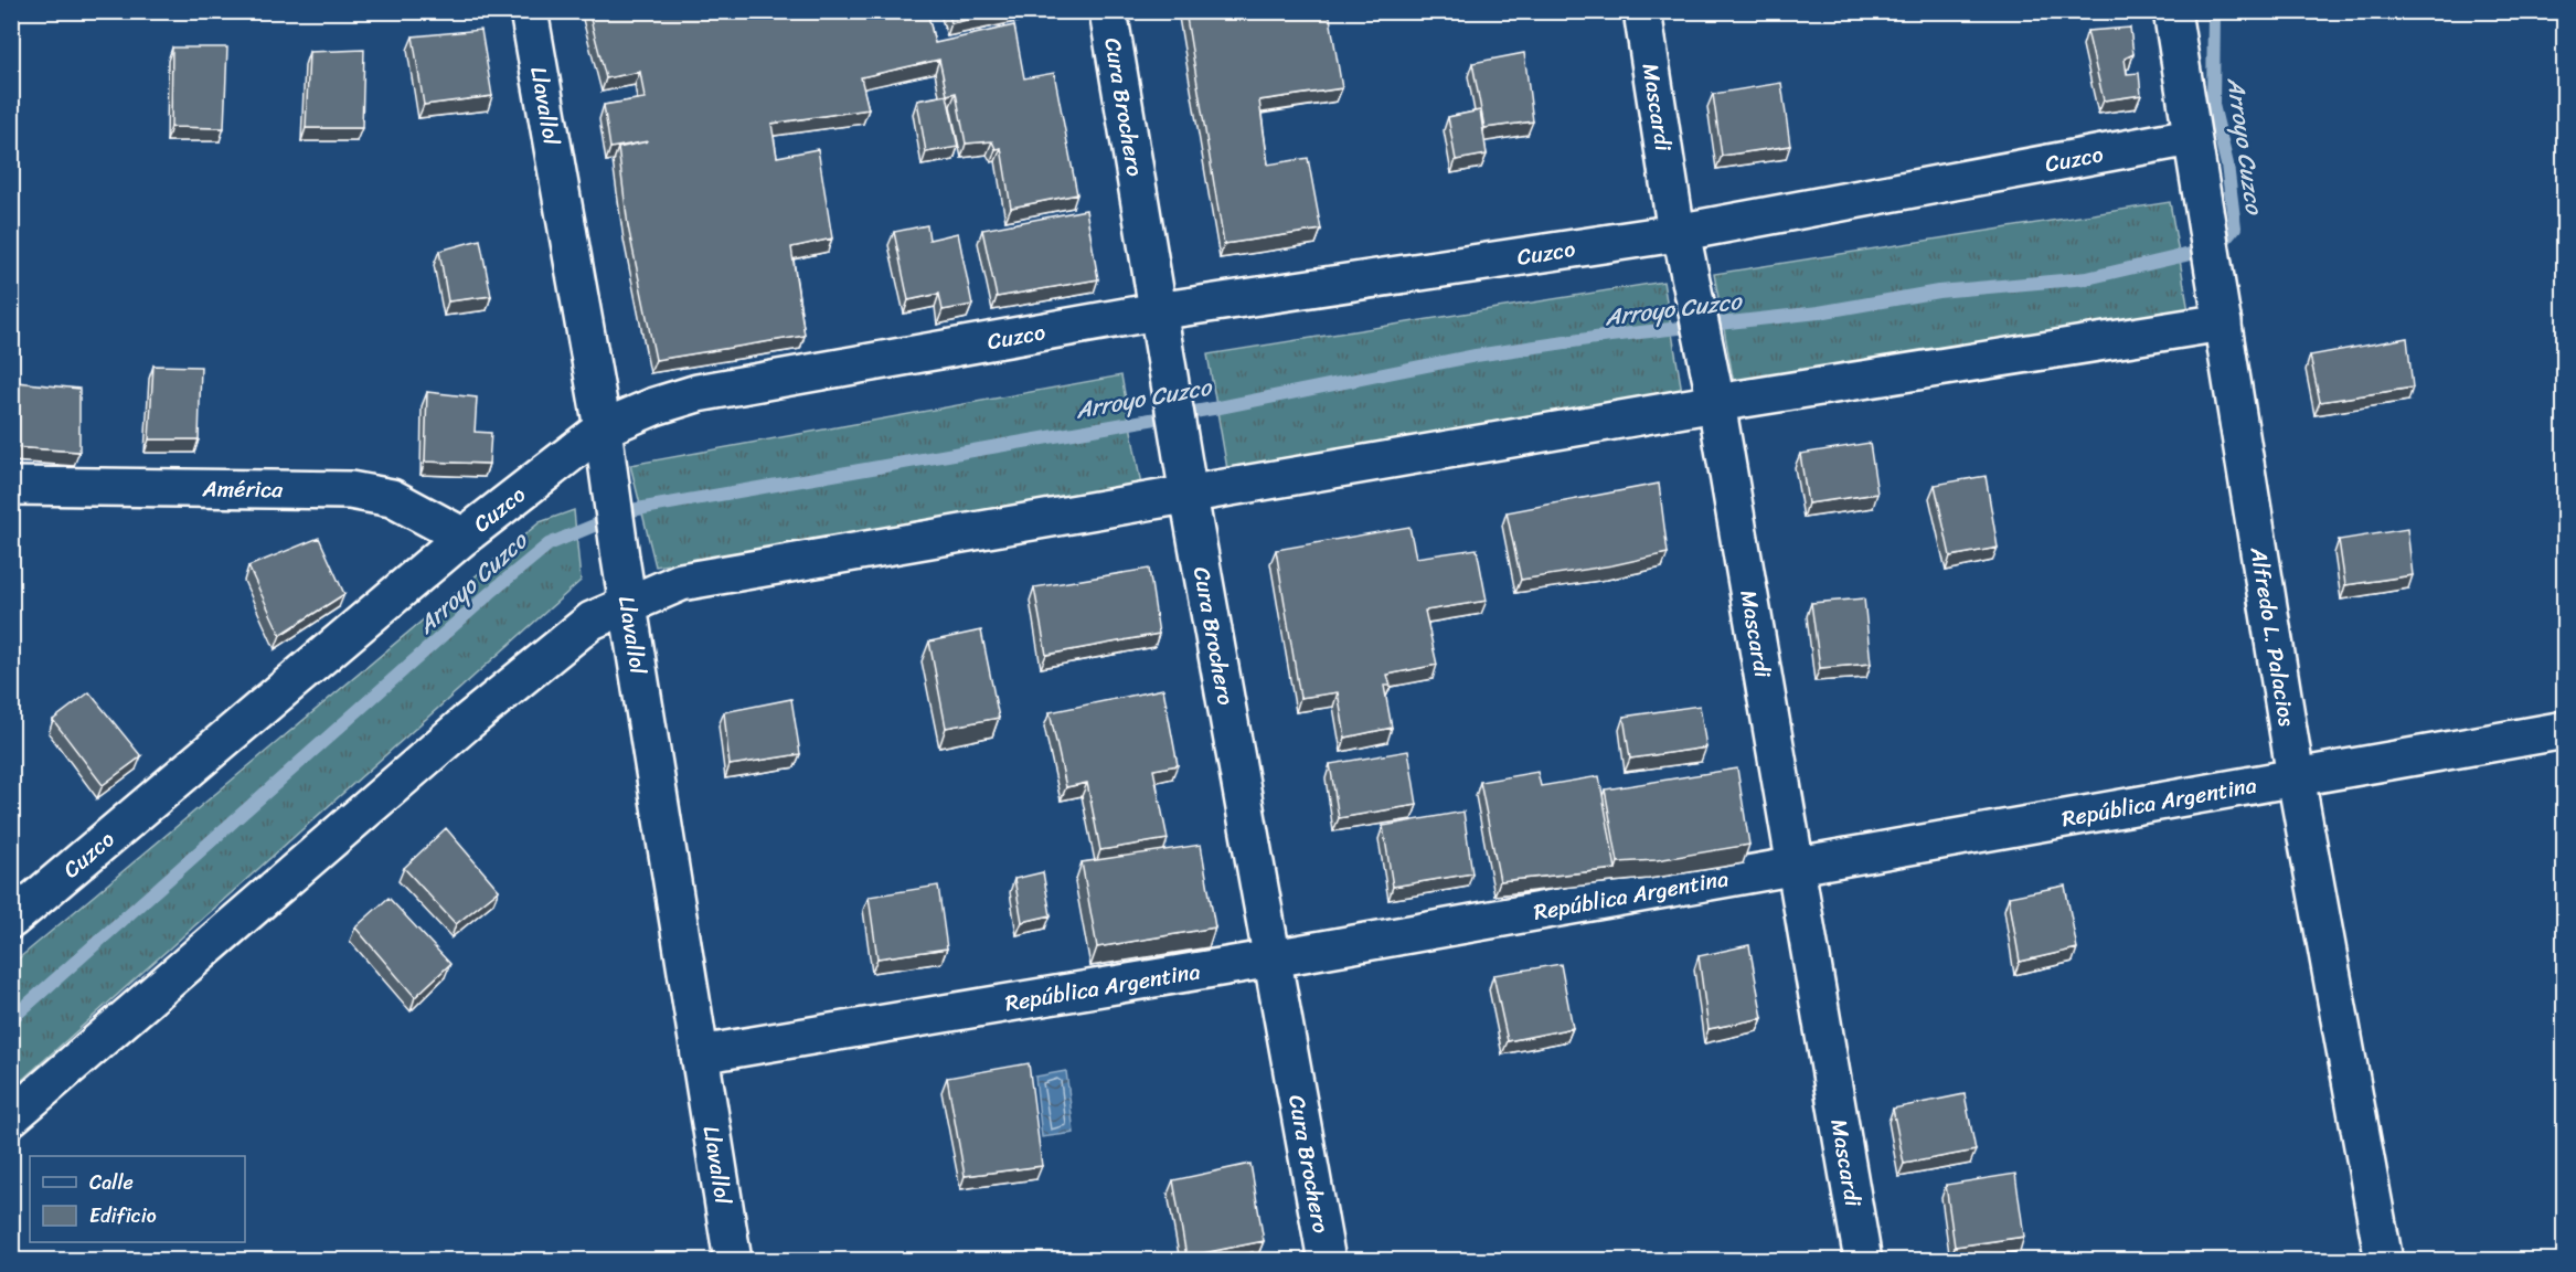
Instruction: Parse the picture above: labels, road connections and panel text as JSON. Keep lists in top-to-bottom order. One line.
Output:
{"streets":{"street":["Llavallol","Cura Brochero","Mascardi","Cuzco","América","Alfredo L. Palacios","República Argentina"]},"crossings":[["Llavallol","Cuzco"],["Llavallol","República Argentina"],["Cura Brochero","Cuzco"],["Cura Brochero","República Argentina"],["Mascardi","Cuzco"],["Mascardi","República Argentina"],["Cuzco","América"],["Cuzco","Alfredo L. Palacios"],["Alfredo L. Palacios","República Argentina"]],"water":["Arroyo Cuzco"],"legend":["Calle","Edificio"]}
